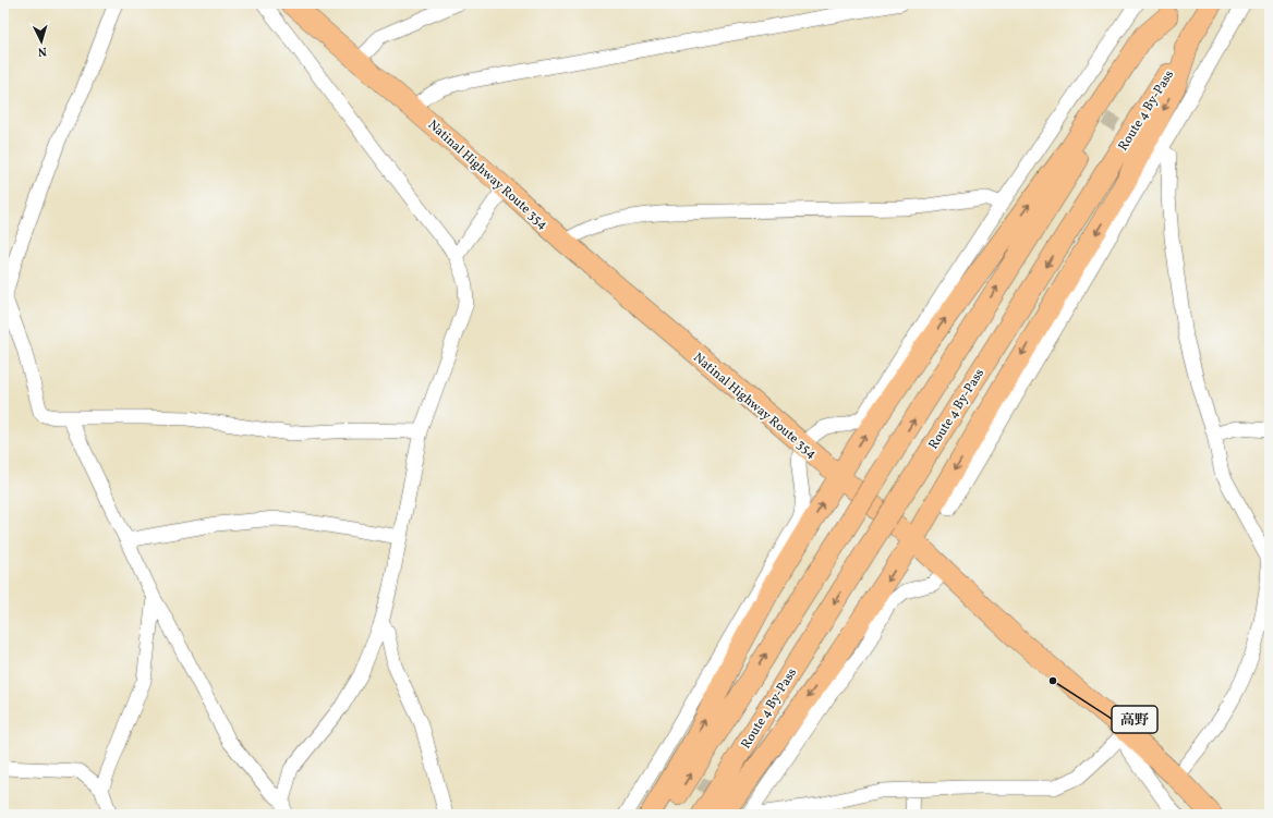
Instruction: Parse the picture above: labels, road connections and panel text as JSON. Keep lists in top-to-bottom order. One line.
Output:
{"streets":{"highway":["Route 4 By-Pass","Natinal Highway Route 354"]},"places":["高野"],"north":"bottom"}
